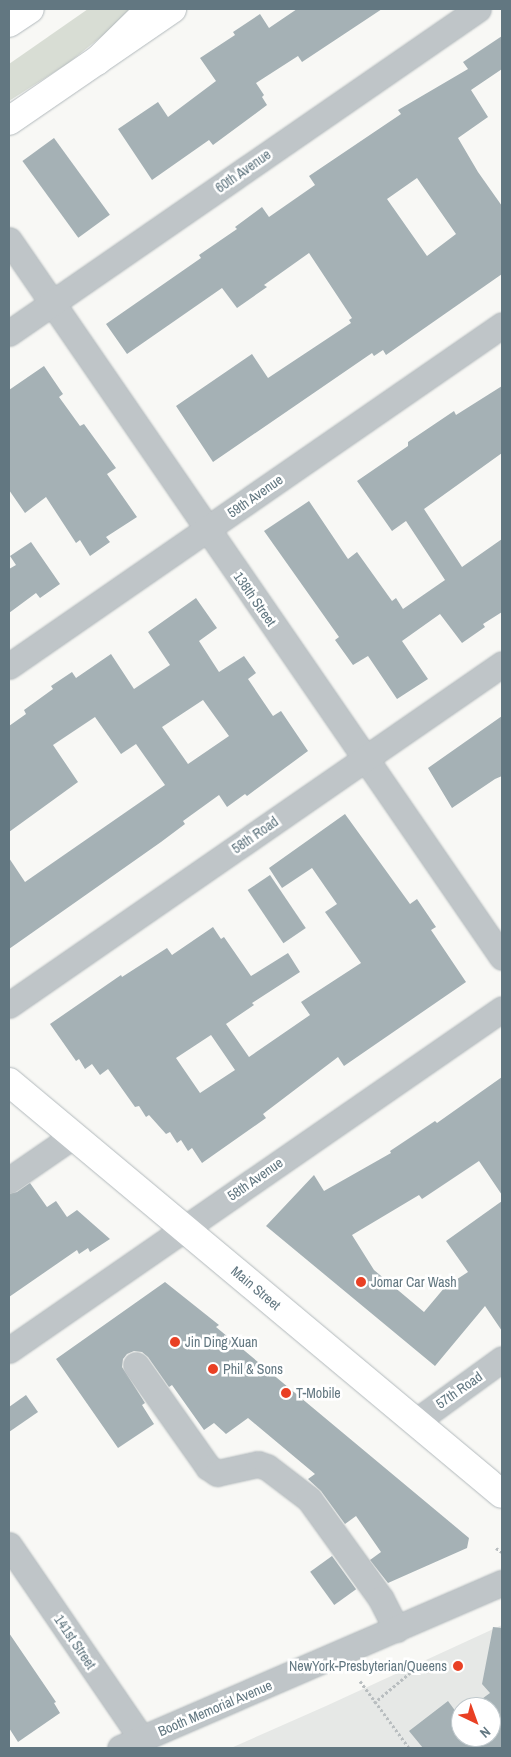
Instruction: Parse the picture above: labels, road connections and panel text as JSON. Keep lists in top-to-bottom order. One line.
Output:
{"streets":{"main road":["Main Street"],"street":["60th Avenue","59th Avenue","138th Street","58th Road","58th Avenue","57th Road","141st Street","Booth Memorial Avenue"]},"crossings":[["60th Avenue","138th Street"],["59th Avenue","138th Street"],["138th Street","58th Road"],["58th Avenue","Main Street"],["Main Street","57th Road"],["141st Street","Booth Memorial Avenue"]],"places":["Jomar Car Wash","Jin Ding Xuan","Phil & Sons","T-Mobile","NewYork-Presbyterian/Queens"],"north":"bottom right"}
